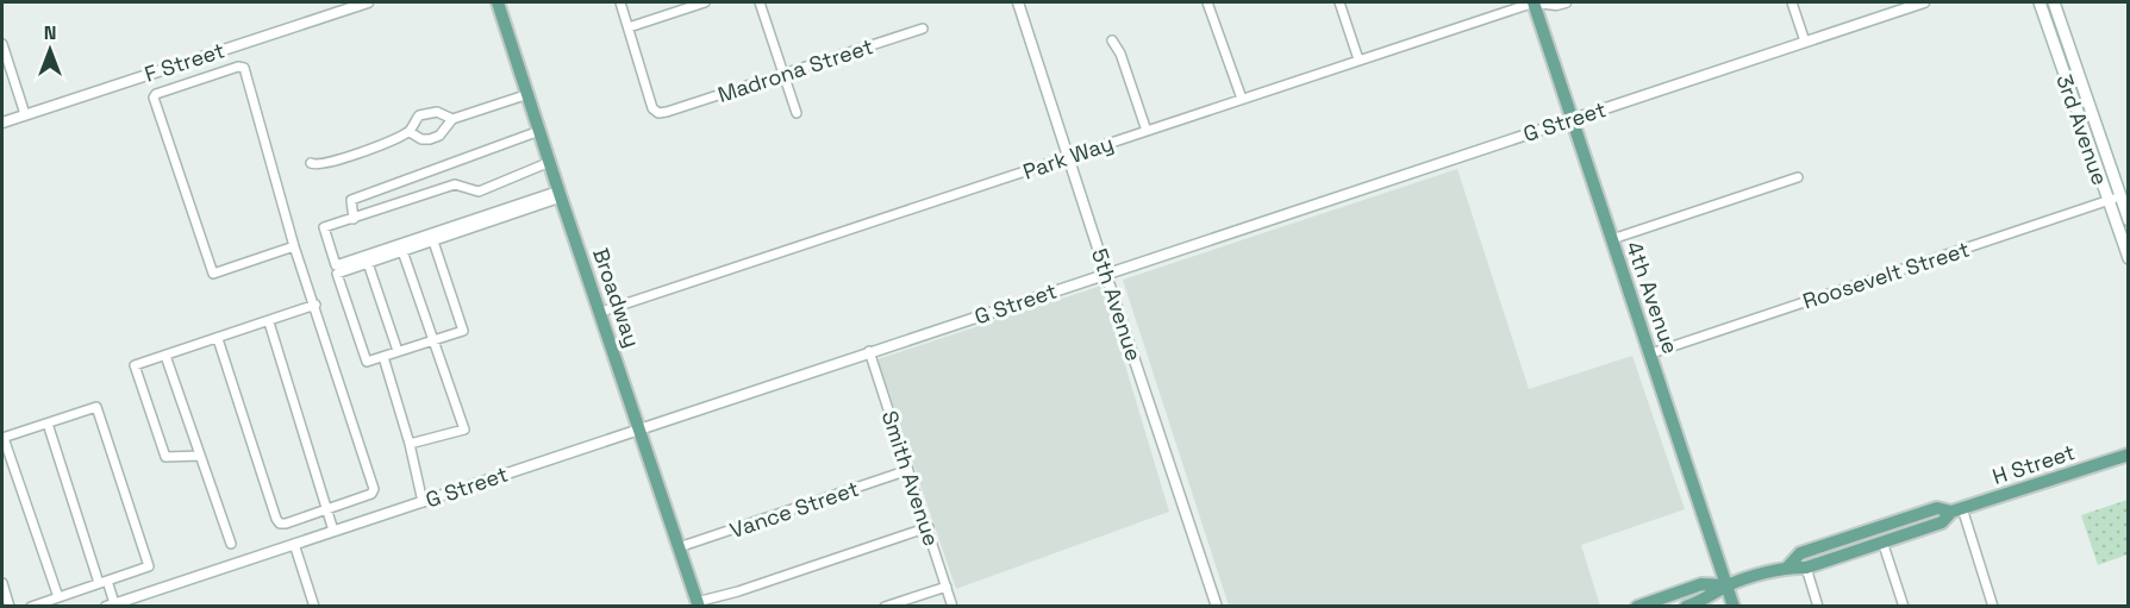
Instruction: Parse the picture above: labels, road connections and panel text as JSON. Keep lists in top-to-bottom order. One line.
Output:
{"streets":{"main road":["3rd Avenue","Broadway","4th Avenue","H Street"],"street":["F Street","Madrona Street","G Street","Park Way","Roosevelt Street","5th Avenue","Smith Avenue","Vance Street"]},"crossings":[["G Street","Broadway"],["G Street","4th Avenue"],["G Street","5th Avenue"],["G Street","Smith Avenue"],["3rd Avenue","Roosevelt Street"],["Park Way","Broadway"],["Park Way","4th Avenue"],["Park Way","5th Avenue"],["Roosevelt Street","4th Avenue"],["Broadway","Vance Street"],["4th Avenue","H Street"],["Smith Avenue","Vance Street"]],"north":"top"}
